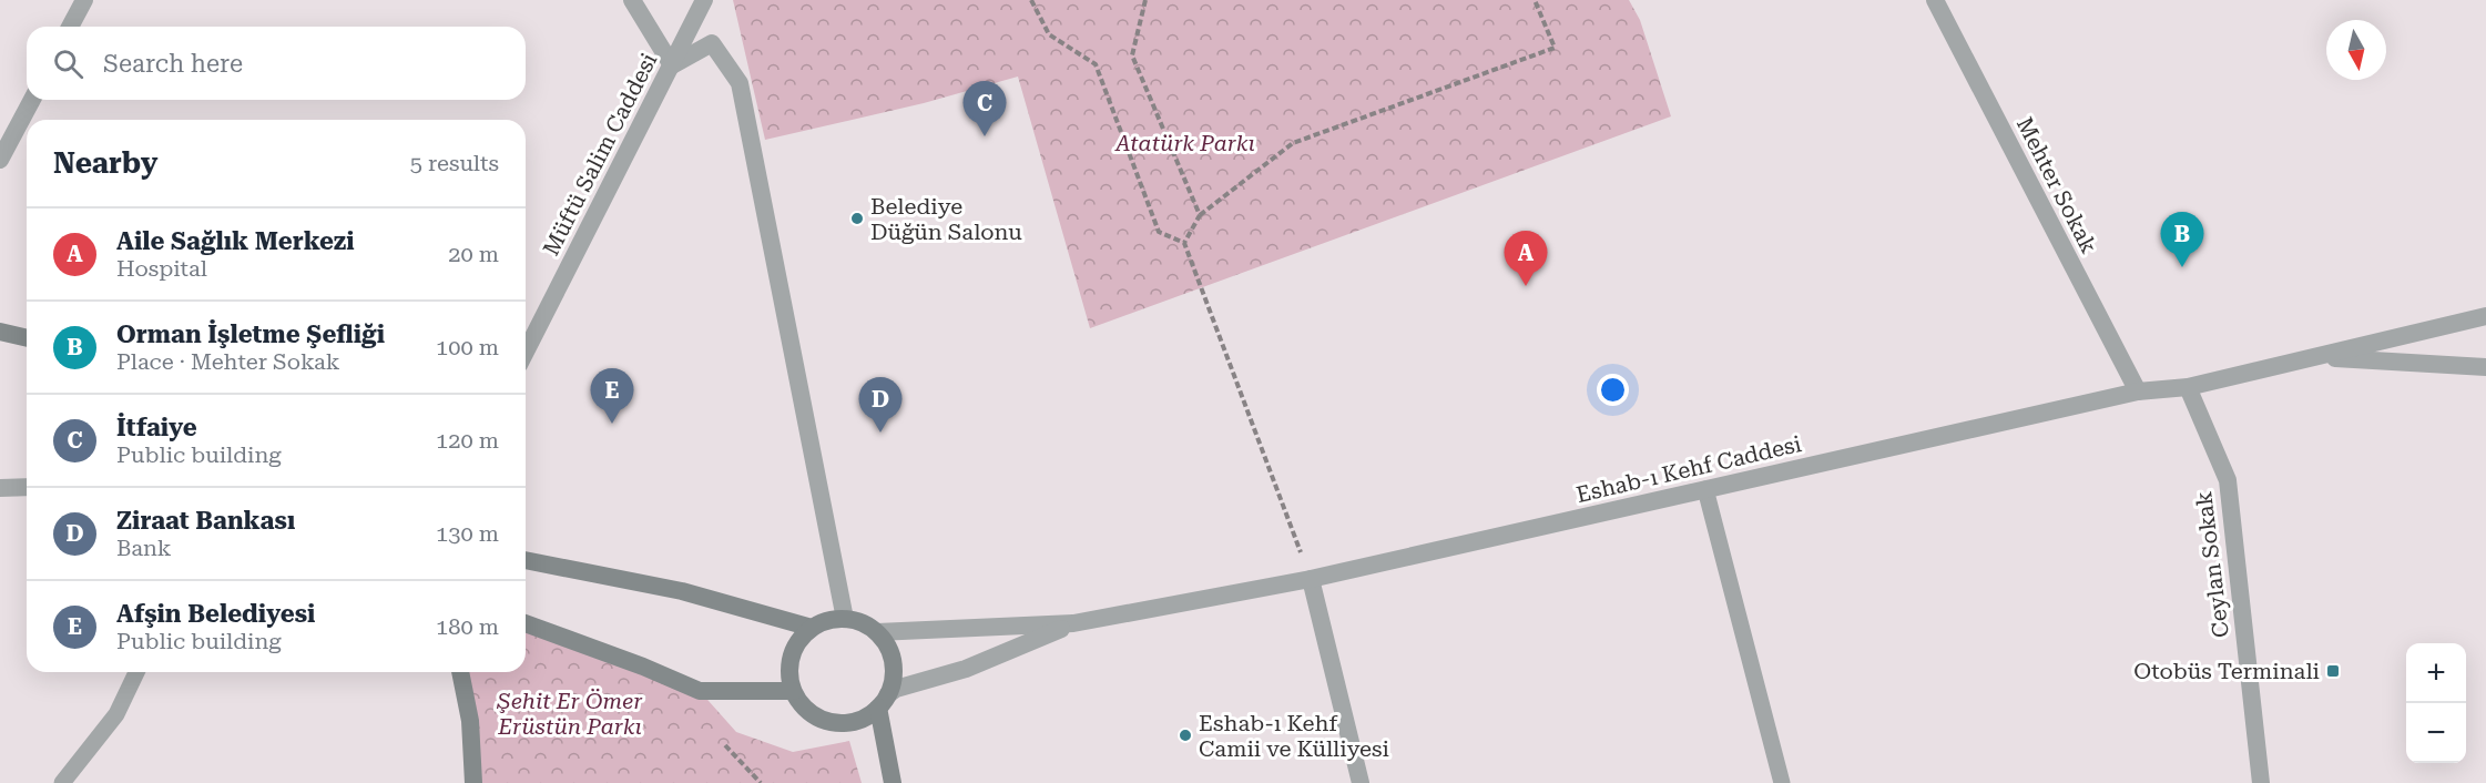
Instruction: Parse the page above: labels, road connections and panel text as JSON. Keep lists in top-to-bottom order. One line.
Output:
{"streets":{"street":["Müftü Salim Caddesi","Mehter Sokak","Eshab-ı Kehf Caddesi","Ceylan Sokak"]},"crossings":[["Mehter Sokak","Eshab-ı Kehf Caddesi"],["Eshab-ı Kehf Caddesi","Ceylan Sokak"]],"parks":["Atatürk Parkı","Şehit Er Ömer Erüstün Parkı"],"places":{"other":["Belediye Düğün Salonu","Eshab-ı Kehf Camii ve Külliyesi"],"transit":["Otobüs Terminali"]},"north":"bottom","page":{"search":"Search here","pins":["C","B","A","E","D"],"heading":["Nearby","5 results"],"list":[{"mark":"A","name":"Aile Sağlık Merkezi","note":"Hospital","value":"20 m"},{"mark":"B","name":"Orman İşletme Şefliği","note":"Place · Mehter Sokak","value":"100 m"},{"mark":"C","name":"İtfaiye","note":"Public building","value":"120 m"},{"mark":"D","name":"Ziraat Bankası","note":"Bank","value":"130 m"},{"mark":"E","name":"Afşin Belediyesi","note":"Public building","value":"180 m"}],"map_buttons":["+","−"]}}
